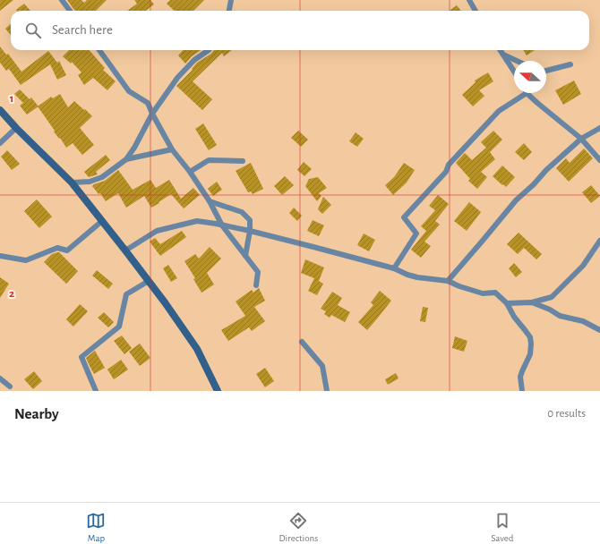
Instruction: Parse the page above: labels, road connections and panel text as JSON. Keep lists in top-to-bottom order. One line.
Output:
{"north":"left","page":{"search":"Search here","heading":["Nearby","0 results"],"nav":["Map","Directions","Saved"]},"grid":{"rows":["1","2"]}}
